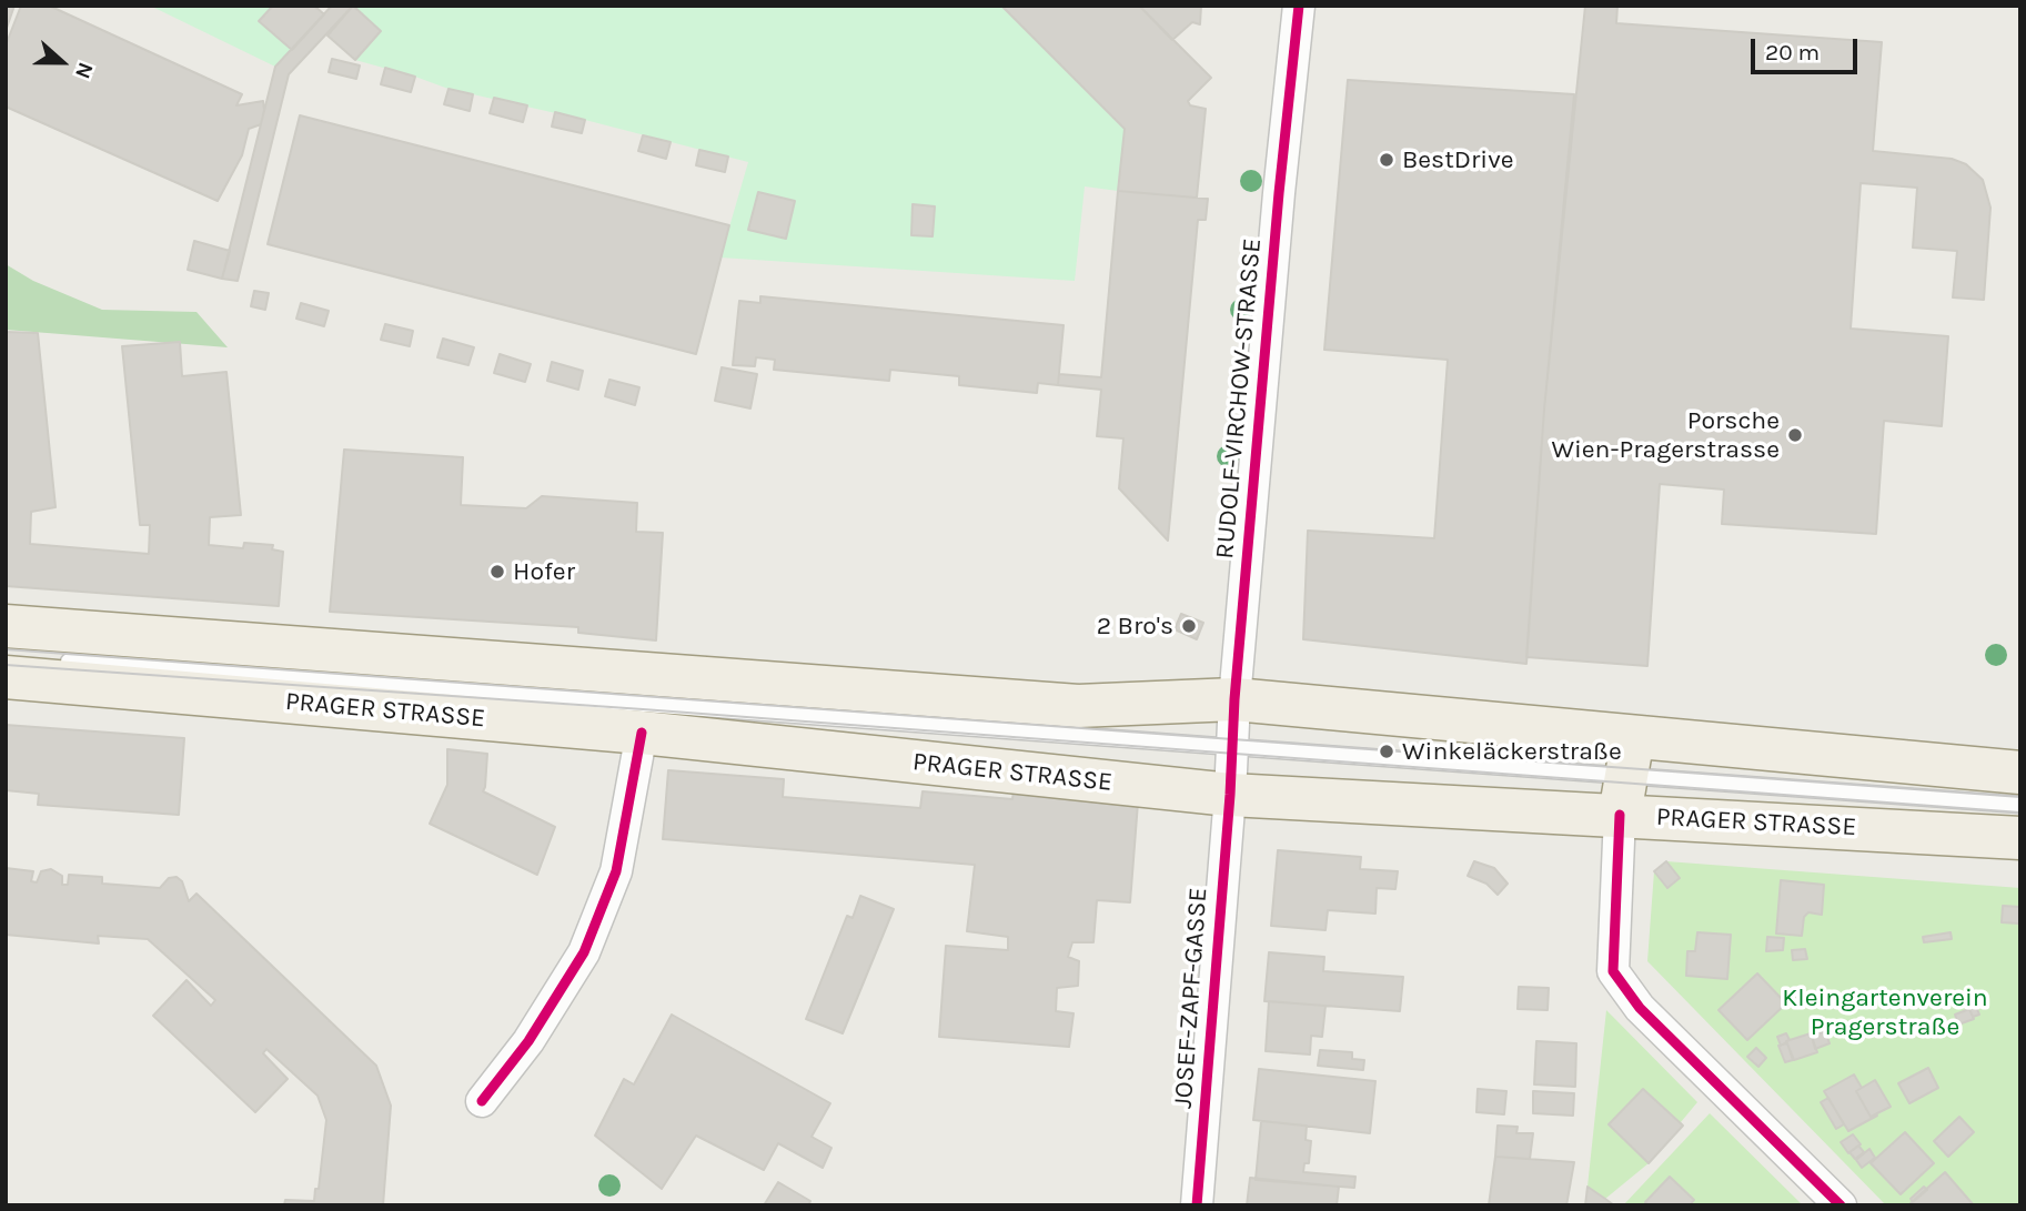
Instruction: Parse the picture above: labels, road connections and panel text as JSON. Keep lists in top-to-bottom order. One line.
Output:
{"streets":{"main road":["PRAGER STRASSE"],"street":["RUDOLF-VIRCHOW-STRASSE","JOSEF-ZAPF-GASSE"]},"crossings":[["RUDOLF-VIRCHOW-STRASSE","PRAGER STRASSE"],["RUDOLF-VIRCHOW-STRASSE","JOSEF-ZAPF-GASSE"],["PRAGER STRASSE","JOSEF-ZAPF-GASSE"]],"parks":["Kleingartenverein Pragerstraße"],"places":["BestDrive","Porsche Wien-Pragerstrasse","Hofer","2 Bro's","Winkeläckerstraße"],"scale_bar":"20 m","north":"right"}
